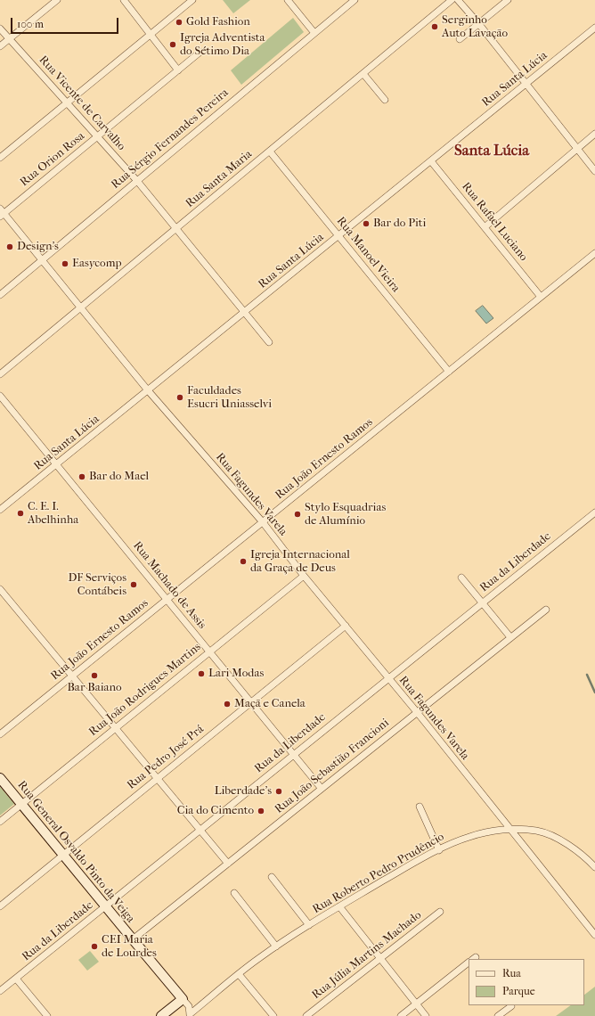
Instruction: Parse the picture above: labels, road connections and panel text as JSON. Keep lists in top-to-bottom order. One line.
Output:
{"streets":{"street":["Rua Santa Lúcia","Rua Vicente de Carvalho","Rua Sérgio Fernandes Pereira","Rua Orion Rosa","Rua Santa Maria","Rua Rafael Luciano","Rua Manoel Vieira","Rua João Ernesto Ramos","Rua Fagundes Varela","Rua da Liberdade","Rua Machado de Assis","Rua João Rodrigues Martins","Rua Pedro José Prá","Rua João Sebastião Francioni","Rua General Osvaldo Pinto da Veiga","Rua Roberto Pedro Prudêncio","Rua Júlia Martins Machado"]},"crossings":[["Rua Santa Lúcia","Rua Vicente de Carvalho"],["Rua Santa Lúcia","Rua Rafael Luciano"],["Rua Santa Lúcia","Rua Manoel Vieira"],["Rua Santa Lúcia","Rua Fagundes Varela"],["Rua Santa Lúcia","Rua Machado de Assis"],["Rua Vicente de Carvalho","Rua Sérgio Fernandes Pereira"],["Rua Vicente de Carvalho","Rua Orion Rosa"],["Rua Vicente de Carvalho","Rua Santa Maria"],["Rua Sérgio Fernandes Pereira","Rua Fagundes Varela"],["Rua Orion Rosa","Rua Fagundes Varela"],["Rua Santa Maria","Rua Manoel Vieira"],["Rua Santa Maria","Rua Fagundes Varela"],["Rua Rafael Luciano","Rua João Ernesto Ramos"],["Rua Manoel Vieira","Rua João Ernesto Ramos"],["Rua João Ernesto Ramos","Rua Fagundes Varela"],["Rua João Ernesto Ramos","Rua Machado de Assis"],["Rua Fagundes Varela","Rua da Liberdade"],["Rua Fagundes Varela","Rua João Rodrigues Martins"],["Rua Fagundes Varela","Rua Pedro José Prá"],["Rua Fagundes Varela","Rua João Sebastião Francioni"],["Rua Fagundes Varela","Rua Roberto Pedro Prudêncio"],["Rua da Liberdade","Rua Machado de Assis"],["Rua da Liberdade","Rua General Osvaldo Pinto da Veiga"],["Rua Machado de Assis","Rua João Rodrigues Martins"],["Rua Machado de Assis","Rua Pedro José Prá"],["Rua Machado de Assis","Rua João Sebastião Francioni"],["Rua João Rodrigues Martins","Rua General Osvaldo Pinto da Veiga"],["Rua Pedro José Prá","Rua General Osvaldo Pinto da Veiga"],["Rua João Sebastião Francioni","Rua General Osvaldo Pinto da Veiga"],["Rua General Osvaldo Pinto da Veiga","Rua Roberto Pedro Prudêncio"]],"districts":["Santa Lúcia"],"places":["Gold Fashion","Serginho Auto Lavação","Igreja Adventista do Sétimo Dia","Bar do Piti","Design's","Easycomp","Faculdades Esucri Uniasselvi","Bar do Mael","C. E. I. Abelhinha","Stylo Esquadrias de Alumínio","Igreja Internacional da Graça de Deus","DF Serviços Contábeis","Lari Modas","Bar Baiano","Maçã e Canela","Liberdade's","Cia do Cimento","CEI Maria de Lourdes"],"legend":["Rua","Parque"],"scale_bar":"100 m"}
